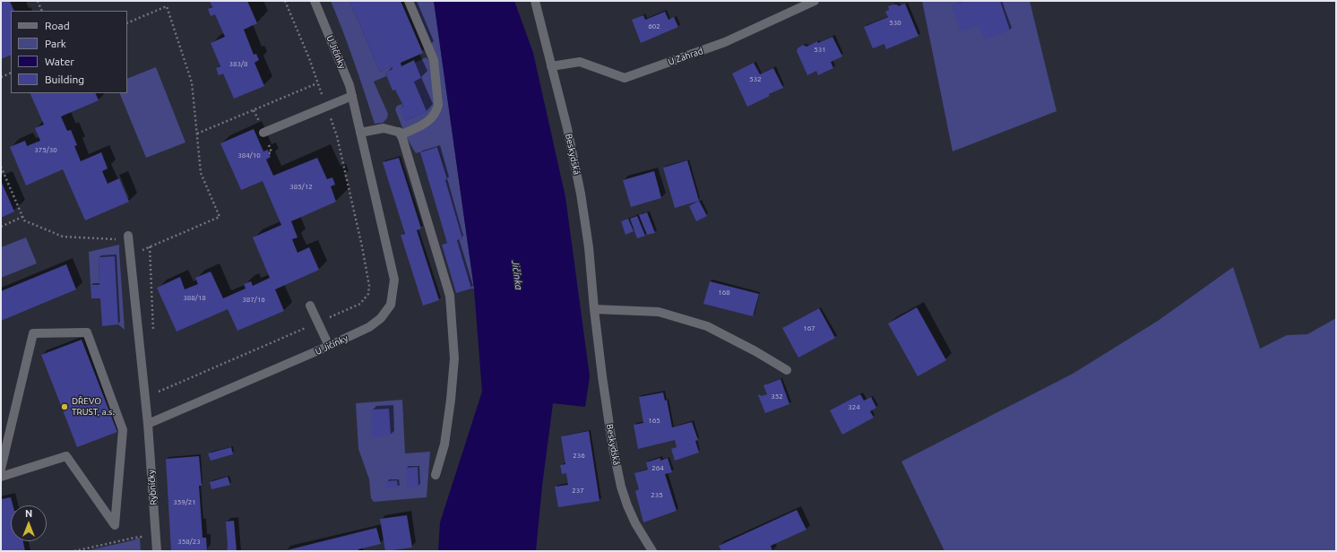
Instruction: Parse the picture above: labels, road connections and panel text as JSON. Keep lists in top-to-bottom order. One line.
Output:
{"streets":{"street":["U Jičínky","U Zahrad","Beskydská","Rybníčky"]},"crossings":[["U Jičínky","Rybníčky"],["U Zahrad","Beskydská"]],"water":["Jičínka"],"places":["DŘEVO TRUST, a.s."],"house_numbers":["530","602","531","383/8","532","375/30","384/10","385/12","168","388/18","387/16","167","352","324","165","236","264","237","235","359/21","358/23"],"legend":["Road","Park","Water","Building"],"north":"top"}
